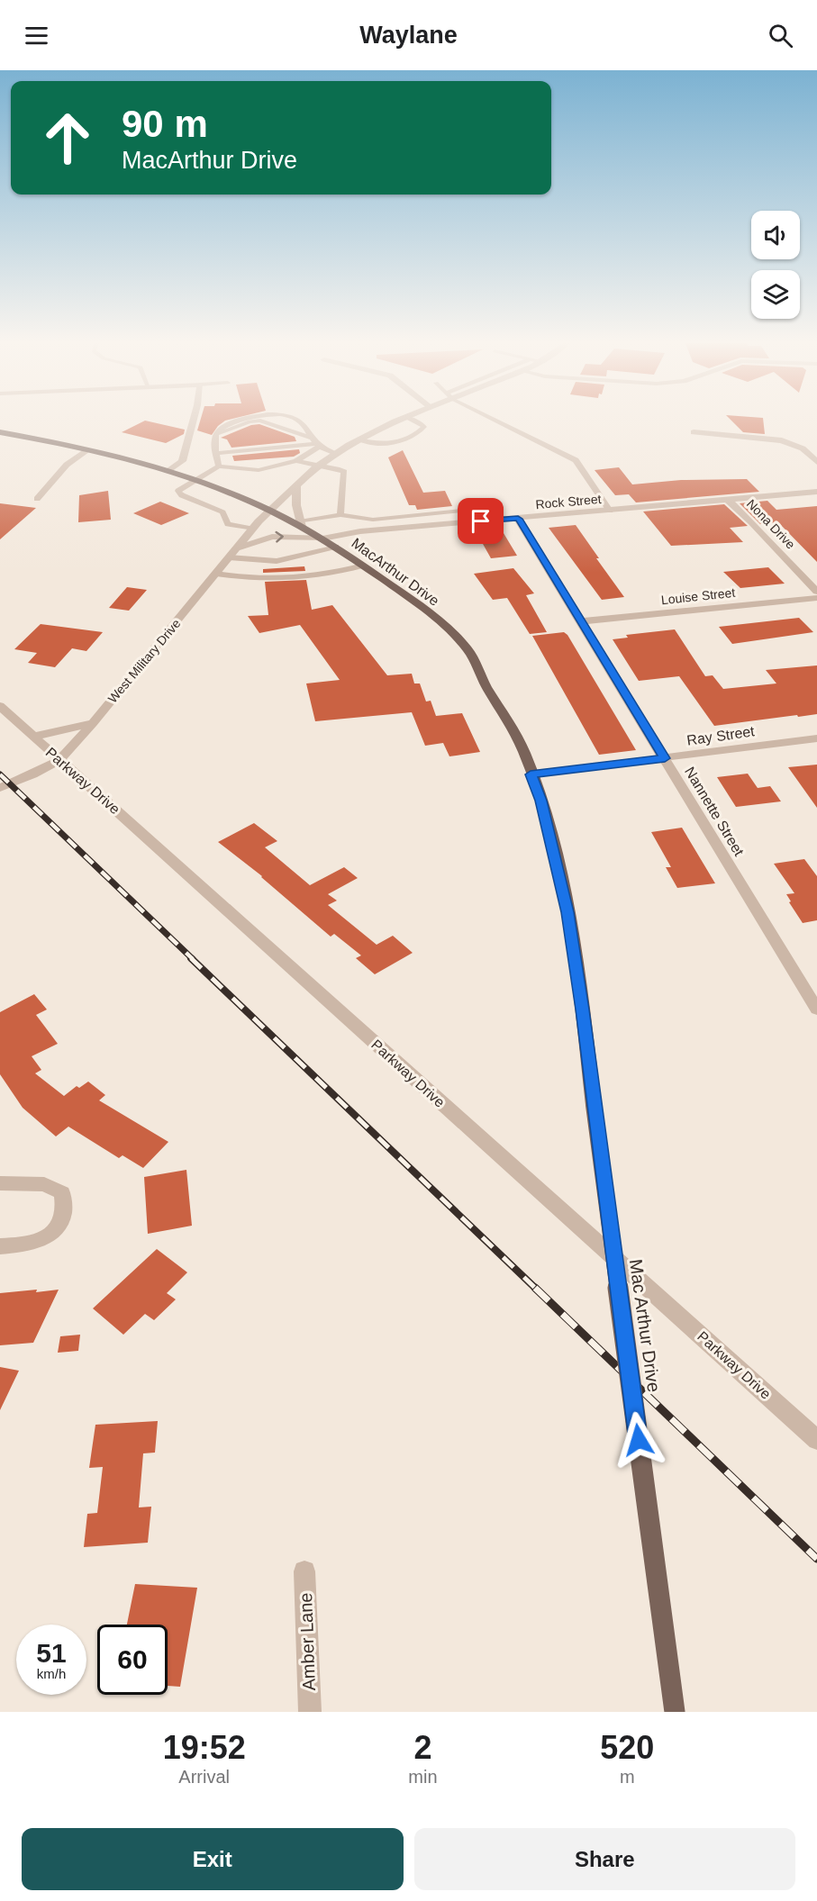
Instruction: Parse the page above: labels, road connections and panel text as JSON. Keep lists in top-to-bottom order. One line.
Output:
{"streets":{"main road":["MacArthur Drive","Mac Arthur Drive"],"street":["Rock Street","Nona Drive","Louise Street","West Military Drive","Ray Street","Parkway Drive","Nannette Street","Amber Lane"]},"crossings":[["Rock Street","Nona Drive"],["Rock Street","MacArthur Drive"],["Rock Street","West Military Drive"],["Rock Street","Nannette Street"],["MacArthur Drive","West Military Drive"],["MacArthur Drive","Ray Street"],["MacArthur Drive","Mac Arthur Drive"],["Louise Street","Nannette Street"],["West Military Drive","Parkway Drive"],["Ray Street","Nannette Street"]],"page":{"header":"Waylane","turn":["90 m","MacArthur Drive"],"speed":"51 km/h","limit":"60","eta":["19:52","Arrival","2","min","520","m"],"buttons":["Exit","Share"]}}
